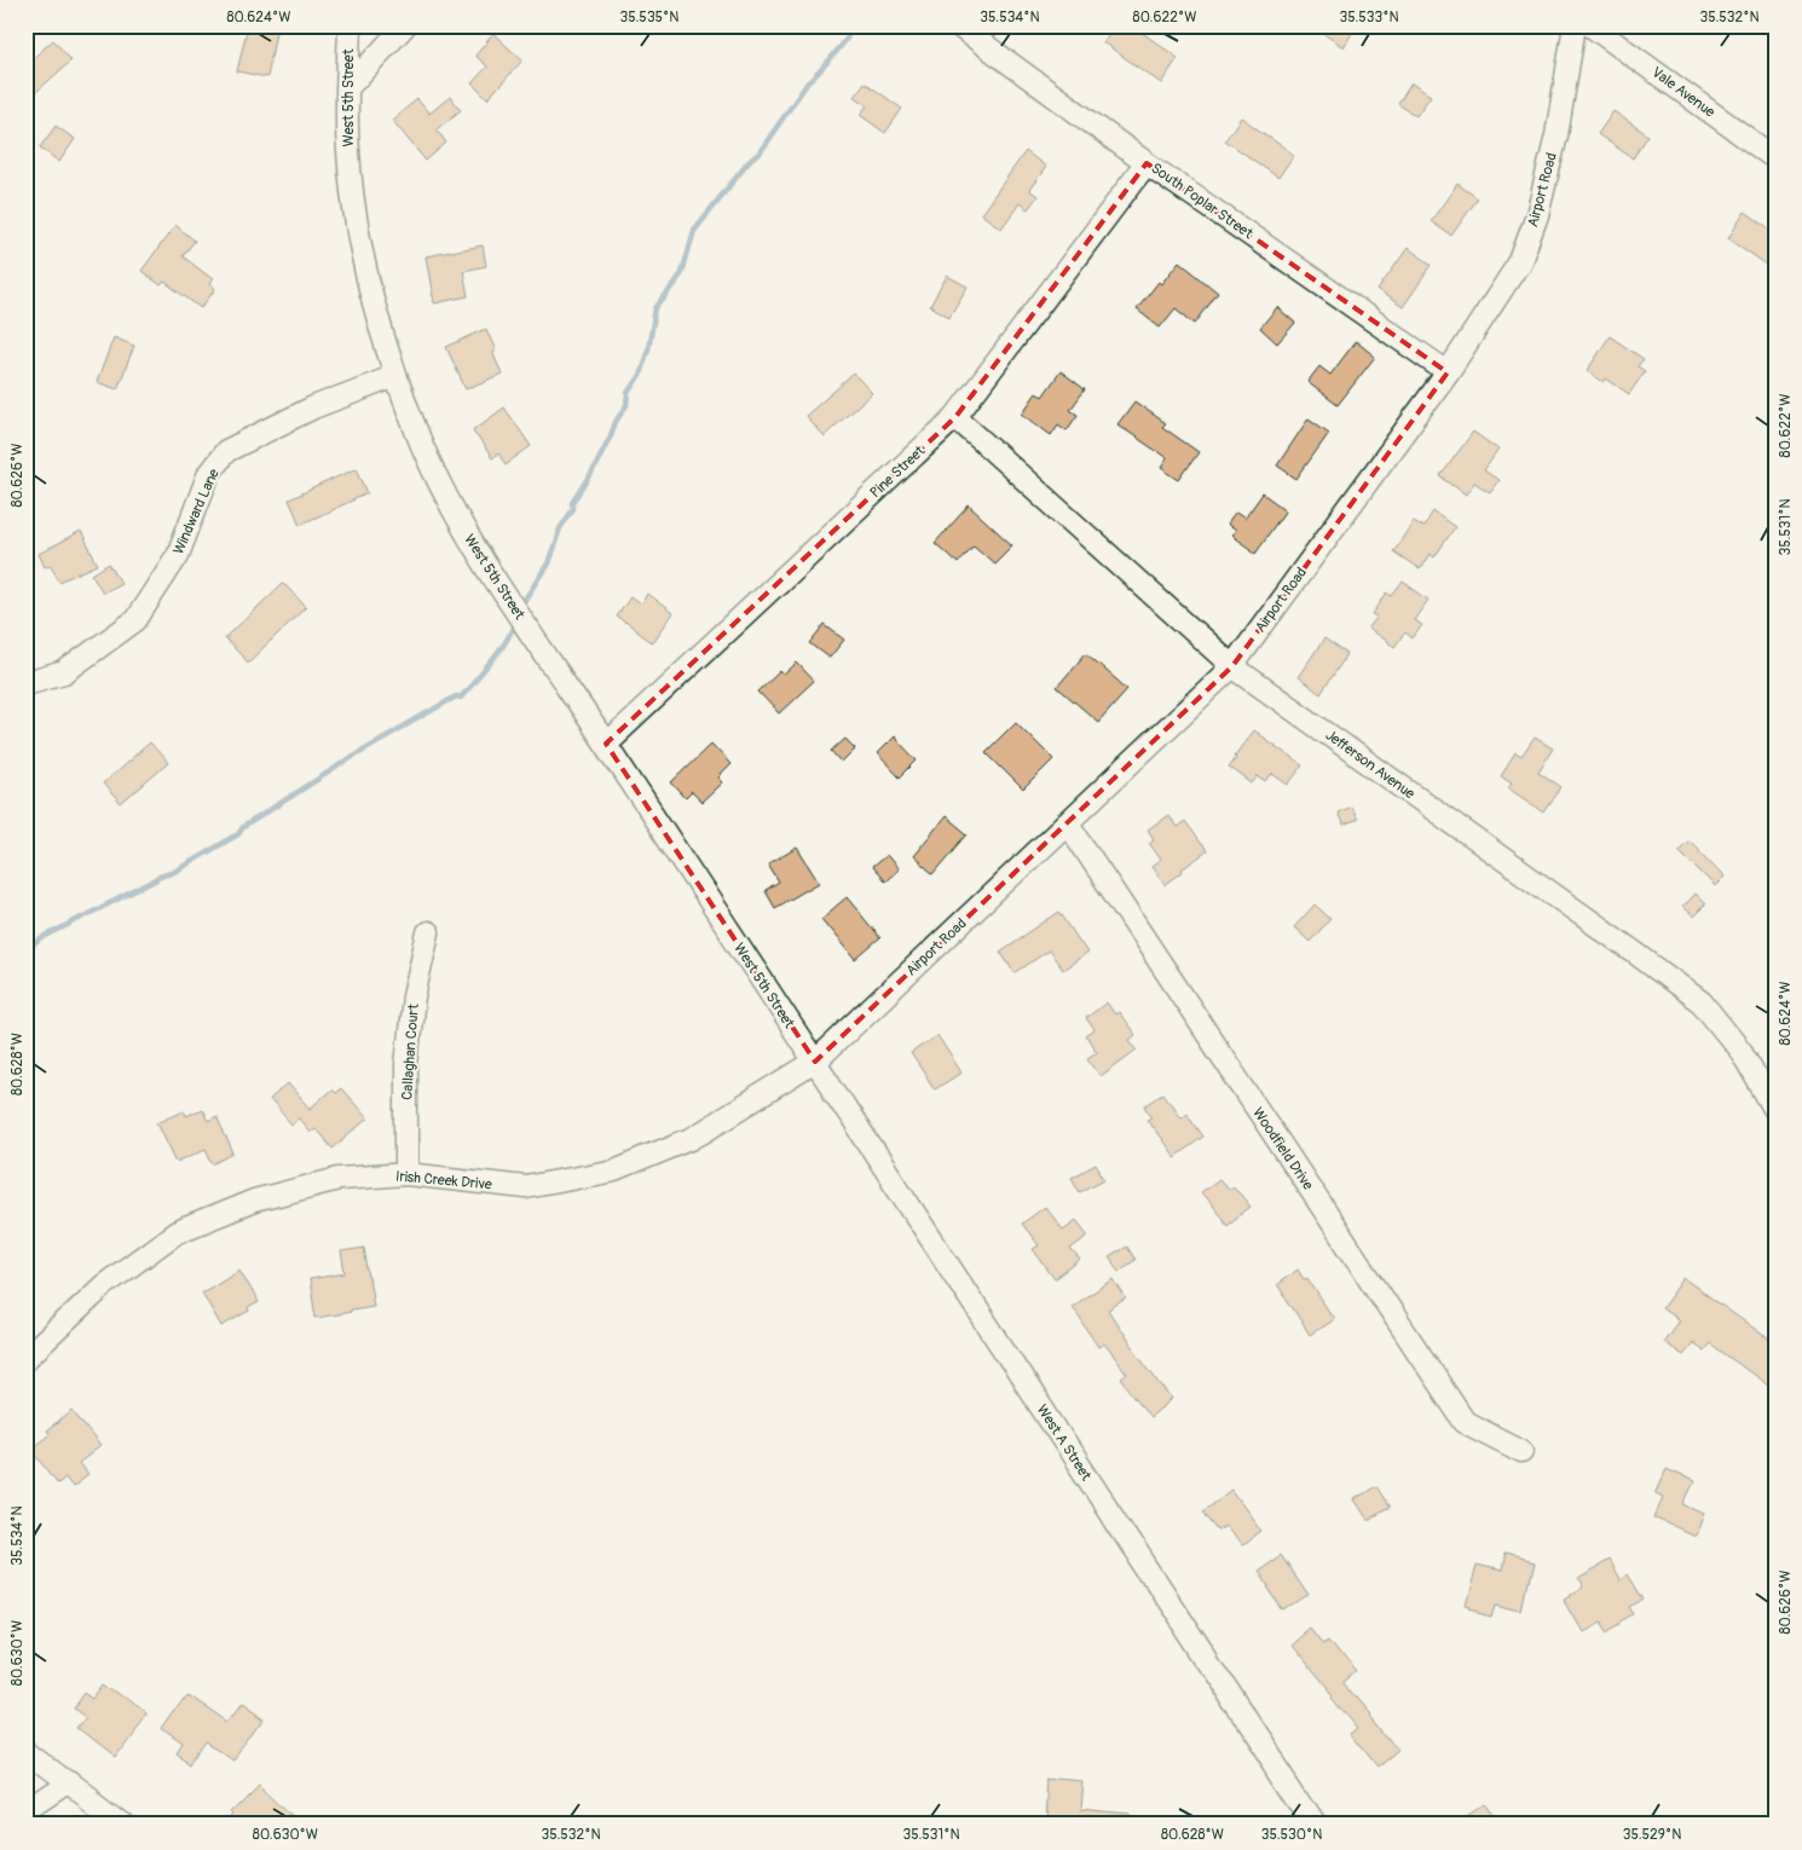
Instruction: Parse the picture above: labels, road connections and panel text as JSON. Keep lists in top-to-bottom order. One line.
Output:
{"streets":{"street":["Vale Avenue","West 5th Street","Airport Road","South Poplar Street","Pine Street","Windward Lane","Jefferson Avenue","Callaghan Court","Woodfield Drive","Irish Creek Drive","West A Street"]},"crossings":[["West 5th Street","Airport Road"],["West 5th Street","Pine Street"],["West 5th Street","Windward Lane"],["West 5th Street","Irish Creek Drive"],["West 5th Street","West A Street"],["Airport Road","South Poplar Street"],["Airport Road","Jefferson Avenue"],["Airport Road","Woodfield Drive"],["Airport Road","Irish Creek Drive"],["Airport Road","West A Street"],["South Poplar Street","Pine Street"],["Pine Street","Jefferson Avenue"],["Callaghan Court","Irish Creek Drive"],["Irish Creek Drive","West A Street"]],"coordinates":["80.624°W","35.535°N","35.534°N","80.622°W","35.533°N","35.532°N","80.626°W","35.531°N","80.628°W","80.630°W","35.530°N","35.529°N"]}
